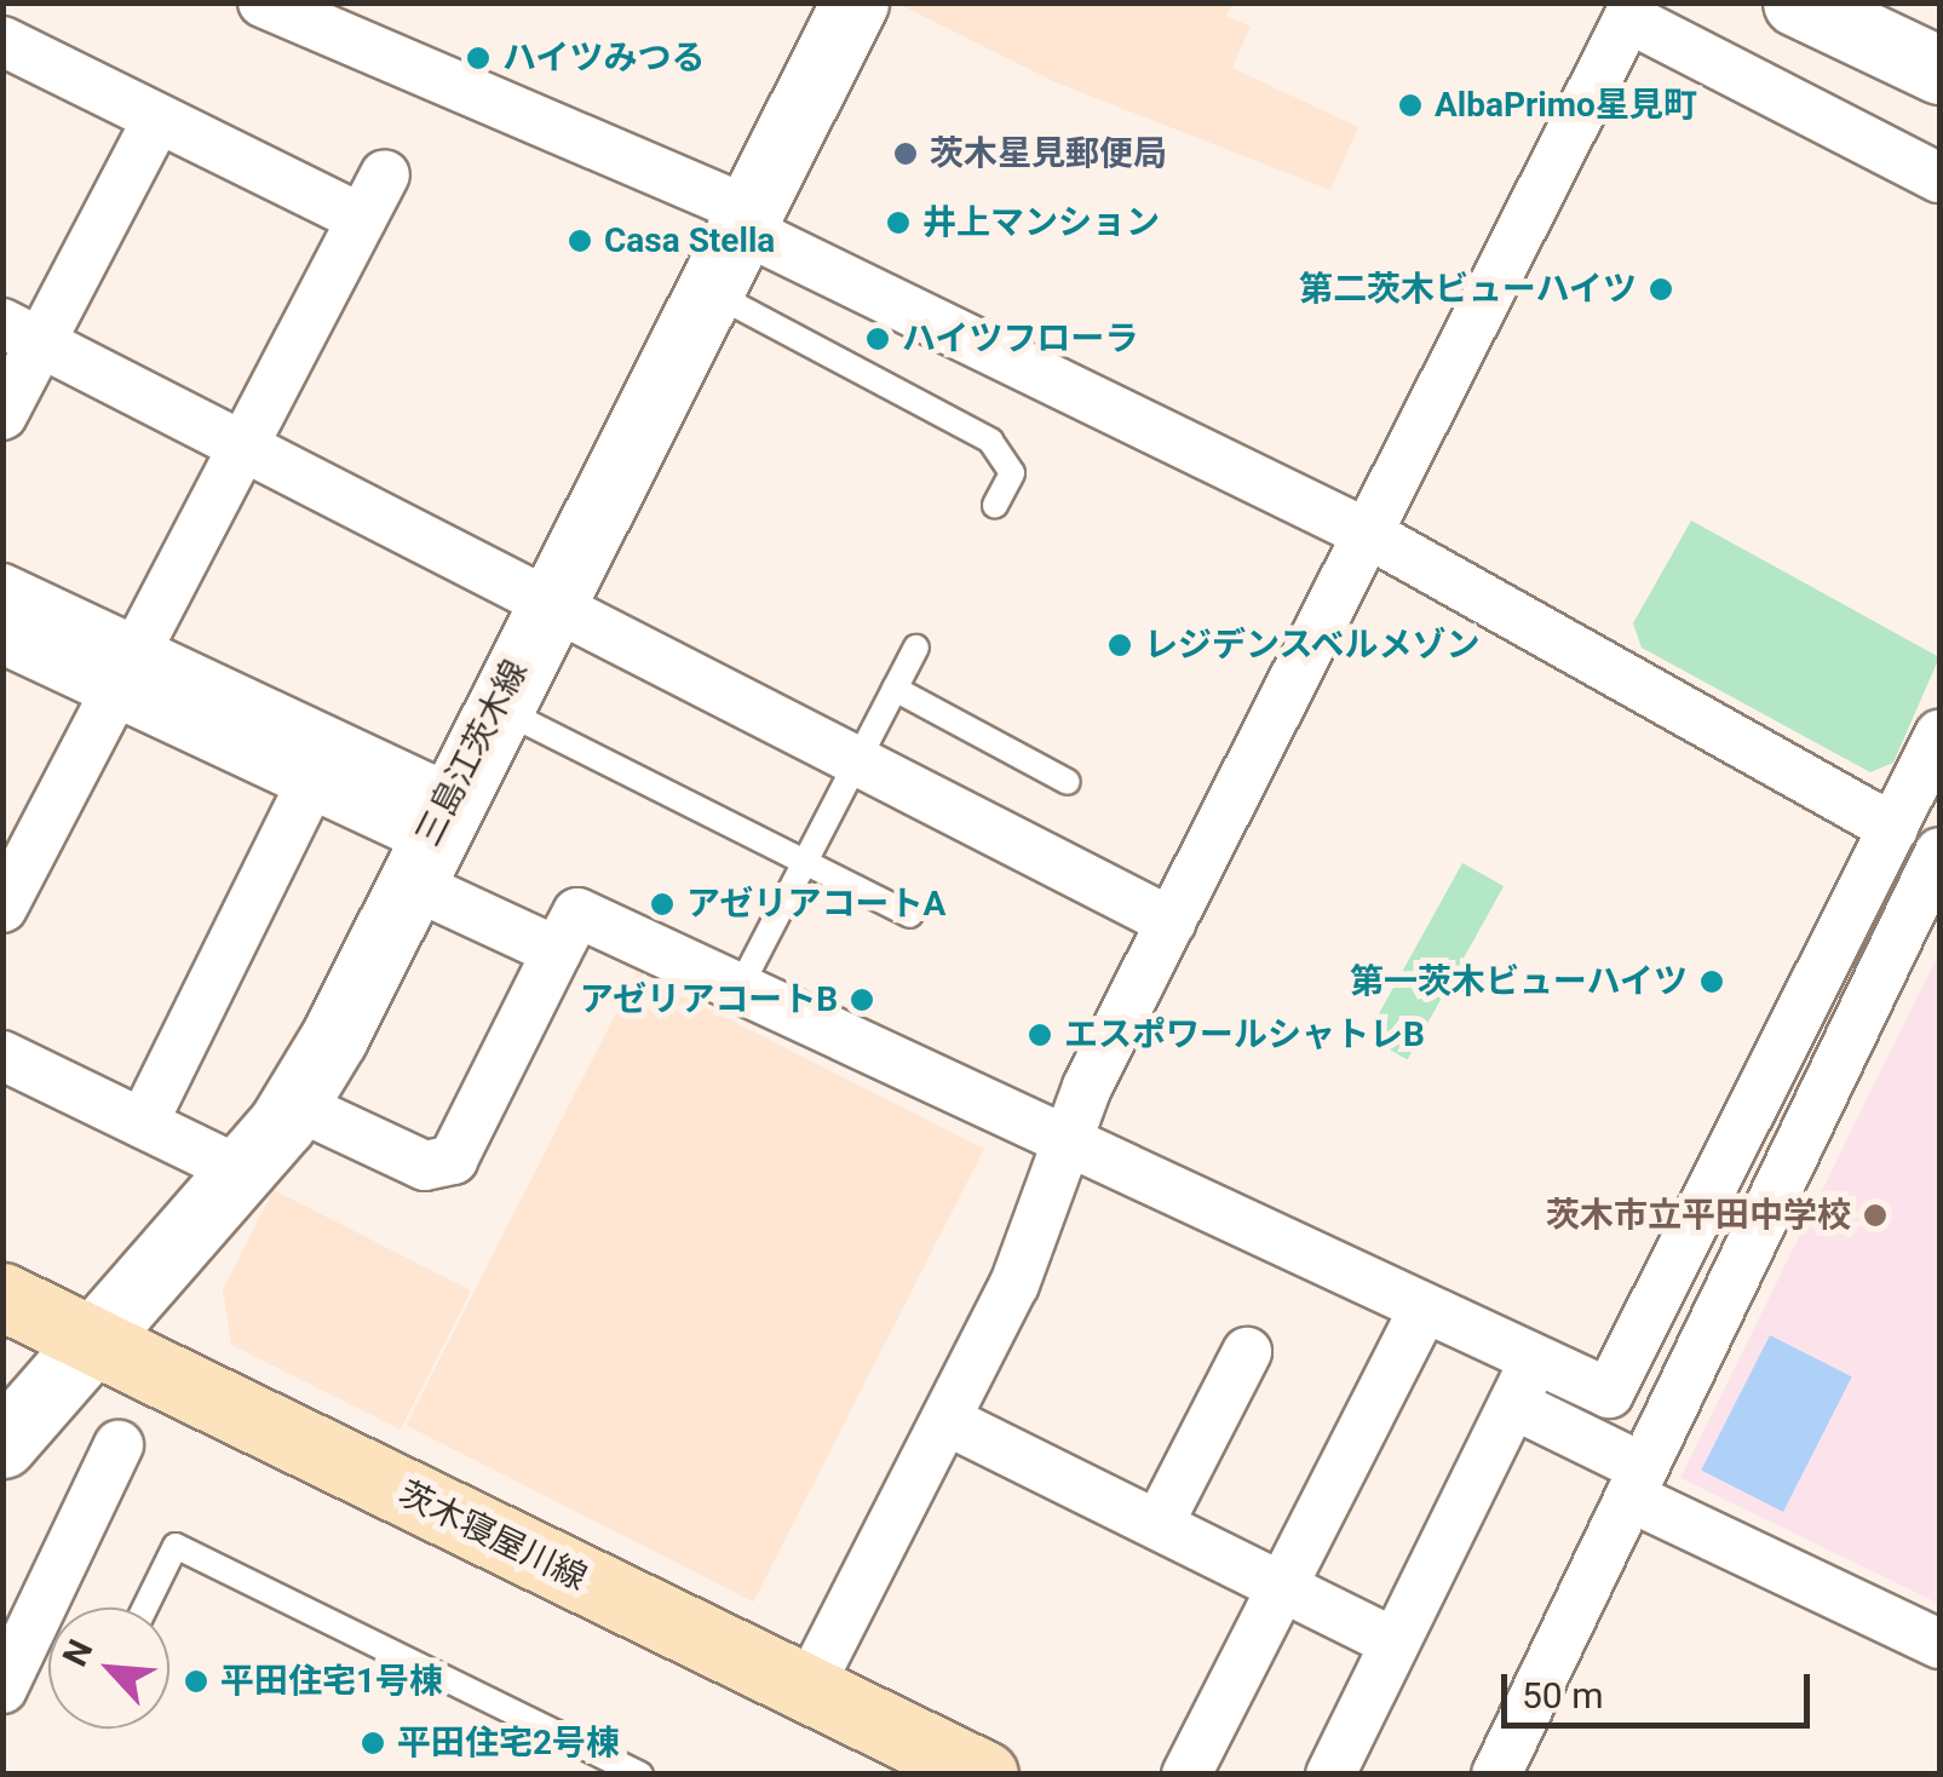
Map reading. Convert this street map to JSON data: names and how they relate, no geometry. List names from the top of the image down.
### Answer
{
  "streets": {
    "main road": ["三島江茨木線", "茨木寝屋川線"]
  },
  "crossings": [
    ["三島江茨木線", "茨木寝屋川線"]
  ],
  "places": [
    "ハイツみつる",
    "AlbaPrimo星見町",
    "茨木星見郵便局",
    "井上マンション",
    "Casa Stella",
    "第二茨木ビューハイツ",
    "ハイツフローラ",
    "レジデンスベルメゾン",
    "アゼリアコートA",
    "第一茨木ビューハイツ",
    "アゼリアコートB",
    "エスポワールシャトレB",
    "茨木市立平田中学校",
    "平田住宅1号棟",
    "平田住宅2号棟"
  ],
  "scale_bar": "50 m",
  "north": "top left"
}
